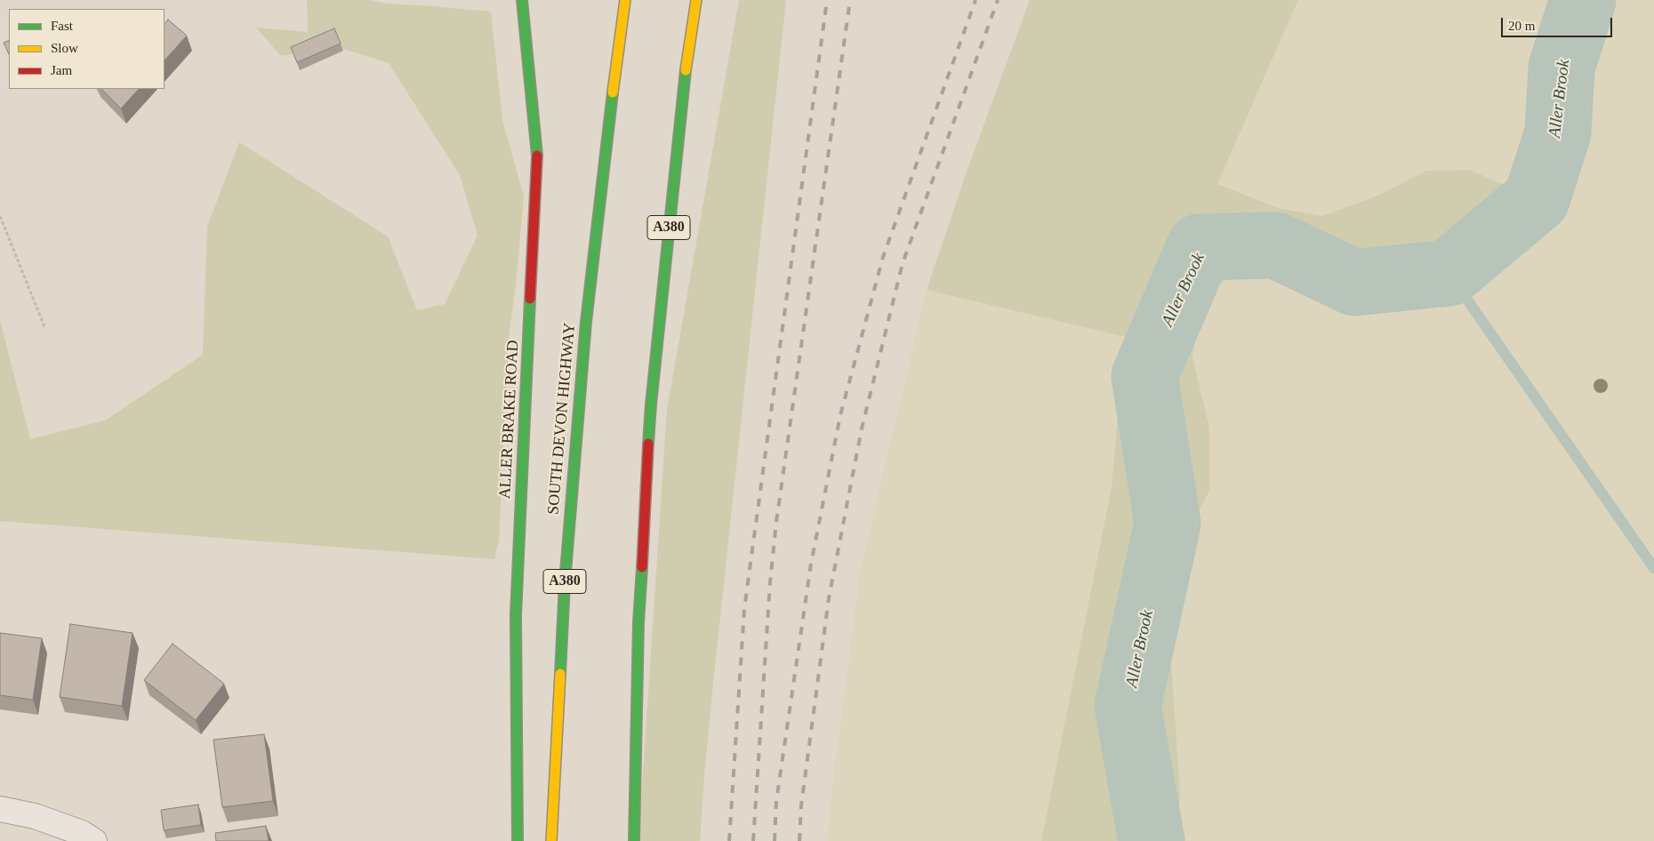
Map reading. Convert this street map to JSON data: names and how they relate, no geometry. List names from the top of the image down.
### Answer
{
  "streets": {
    "main road": ["A380", "SOUTH DEVON HIGHWAY", "ALLER BRAKE ROAD"]
  },
  "water": ["Aller Brook"],
  "legend": ["Fast", "Slow", "Jam"],
  "scale_bar": "20 m"
}
